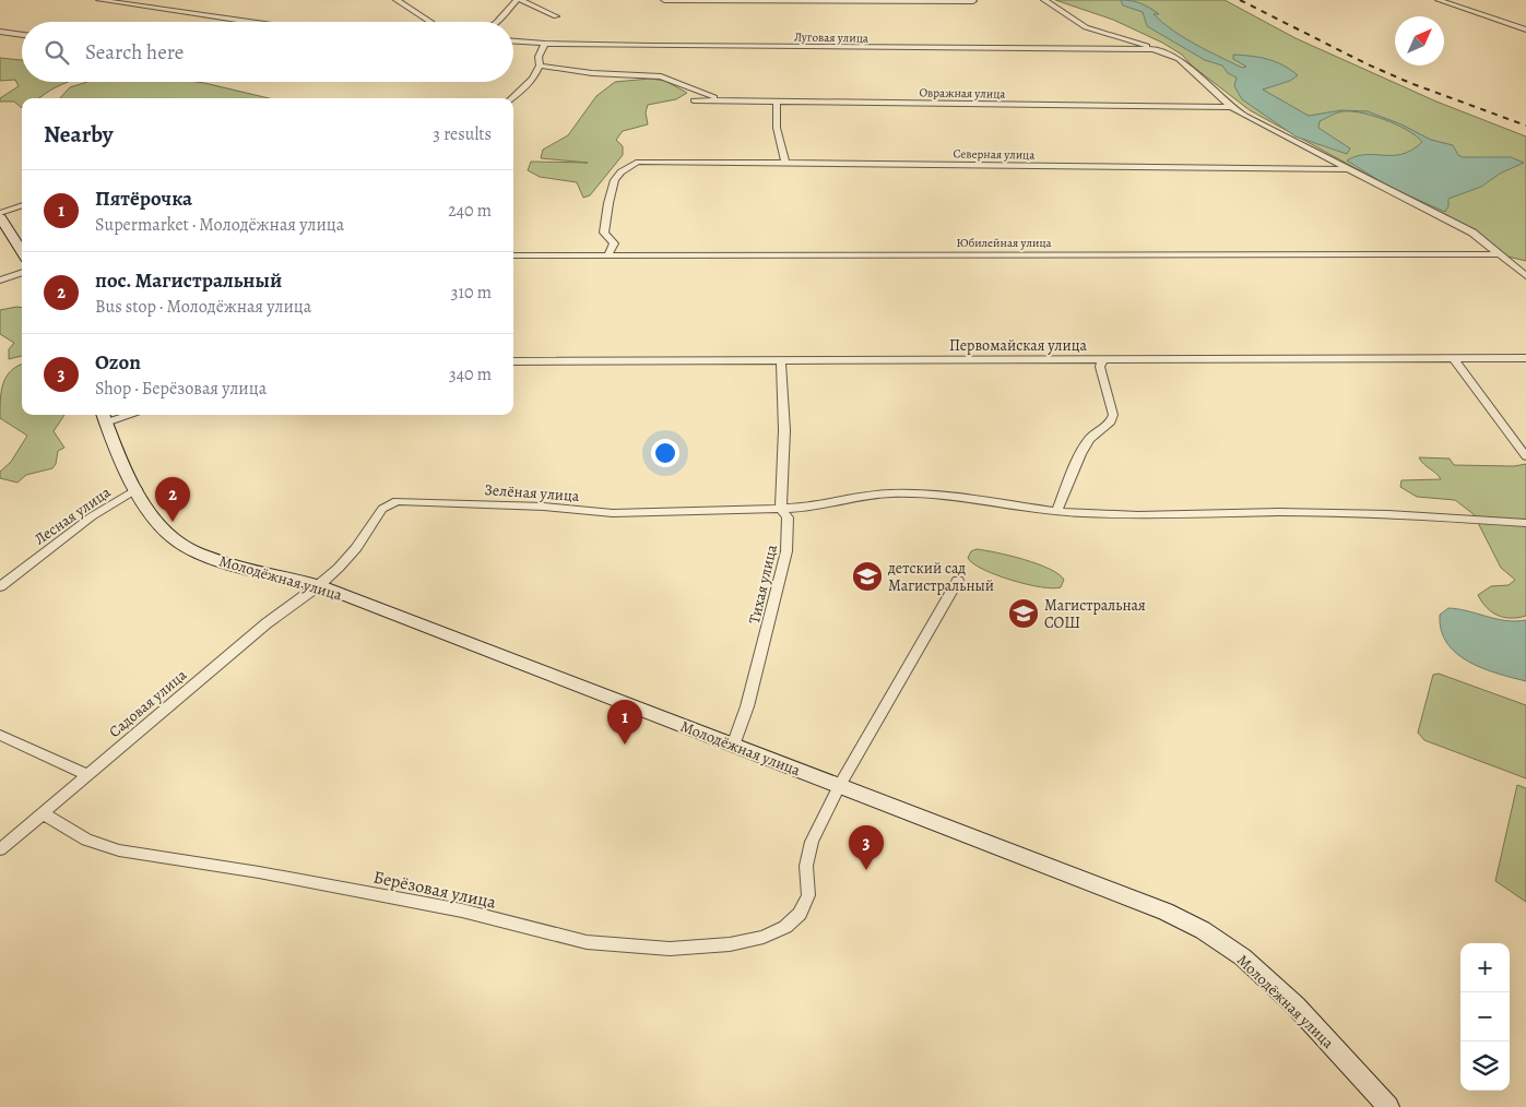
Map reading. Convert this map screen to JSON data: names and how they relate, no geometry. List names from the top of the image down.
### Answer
{
  "streets": {
    "street": [
      "Луговая улица",
      "Овражная улица",
      "Северная улица",
      "Юбилейная улица",
      "Первомайская улица",
      "Зелёная улица",
      "Лесная улица",
      "Молодёжная улица",
      "Тихая улица",
      "Садовая улица",
      "Берёзовая улица"
    ]
  },
  "crossings": [
    ["Северная улица", "Юбилейная улица"],
    ["Первомайская улица", "Тихая улица"],
    ["Зелёная улица", "Молодёжная улица"],
    ["Зелёная улица", "Тихая улица"],
    ["Зелёная улица", "Садовая улица"],
    ["Лесная улица", "Молодёжная улица"],
    ["Молодёжная улица", "Тихая улица"],
    ["Молодёжная улица", "Садовая улица"],
    ["Молодёжная улица", "Берёзовая улица"],
    ["Садовая улица", "Берёзовая улица"]
  ],
  "places": {
    "school or university": ["детский сад Магистральный", "Магистральная СОШ"]
  },
  "north": "top right",
  "page": {
    "search": "Search here",
    "heading": ["Nearby", "3 results"],
    "list": [
      {
        "mark": "1",
        "name": "Пятёрочка",
        "note": "Supermarket · Молодёжная улица",
        "value": "240 m"
      },
      {
        "mark": "2",
        "name": "пос. Магистральный",
        "note": "Bus stop · Молодёжная улица",
        "value": "310 m"
      },
      {
        "mark": "3",
        "name": "Ozon",
        "note": "Shop · Берёзовая улица",
        "value": "340 m"
      }
    ],
    "pins": ["2", "1", "3"],
    "map_buttons": ["+", "−"]
  }
}
